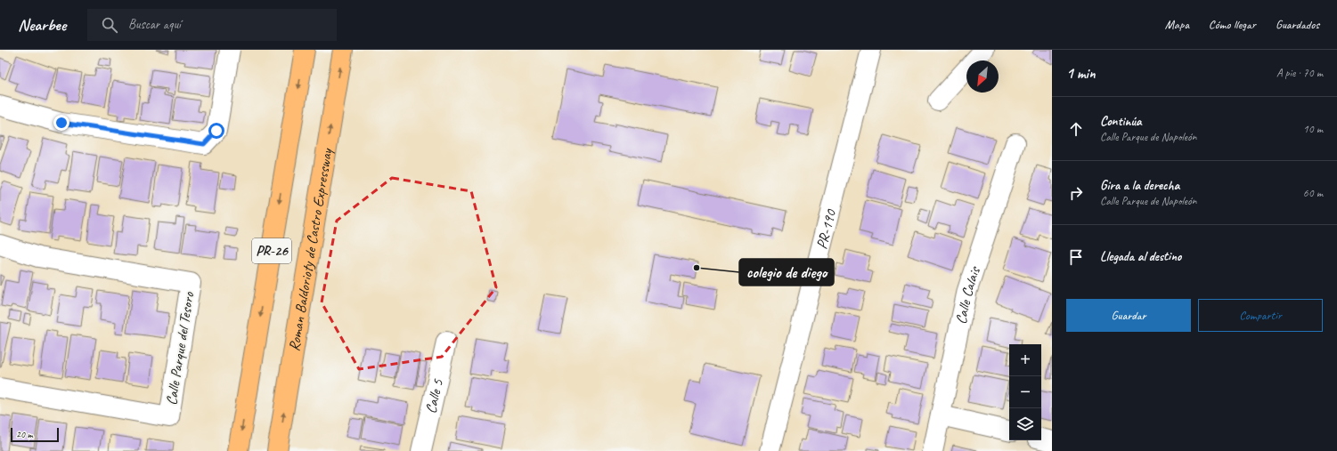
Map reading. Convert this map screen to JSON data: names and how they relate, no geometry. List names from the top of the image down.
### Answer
{
  "streets": {
    "highway": ["Roman Baldorioty de Castro Expressway", "PR-26"],
    "street": [
      "PR-190",
      "Calle Calais",
      "Calle Parque del Tesoro",
      "Calle 5"
    ]
  },
  "places": ["colegio de diego"],
  "scale_bar": "20 m",
  "north": "bottom left",
  "page": {
    "header": "Nearbee",
    "search": "Buscar aquí",
    "nav": ["Mapa", "Cómo llegar", "Guardados"],
    "heading": ["1 min", "A pie · 70 m"],
    "list": [
      ["Continúa", "Calle Parque de Napoleón", "10 m"],
      ["Gira a la derecha", "Calle Parque de Napoleón", "60 m"],
      "Llegada al destino"
    ],
    "buttons": ["Guardar", "Compartir"],
    "map_buttons": ["+", "−"],
    "scale": "20 m"
  }
}
